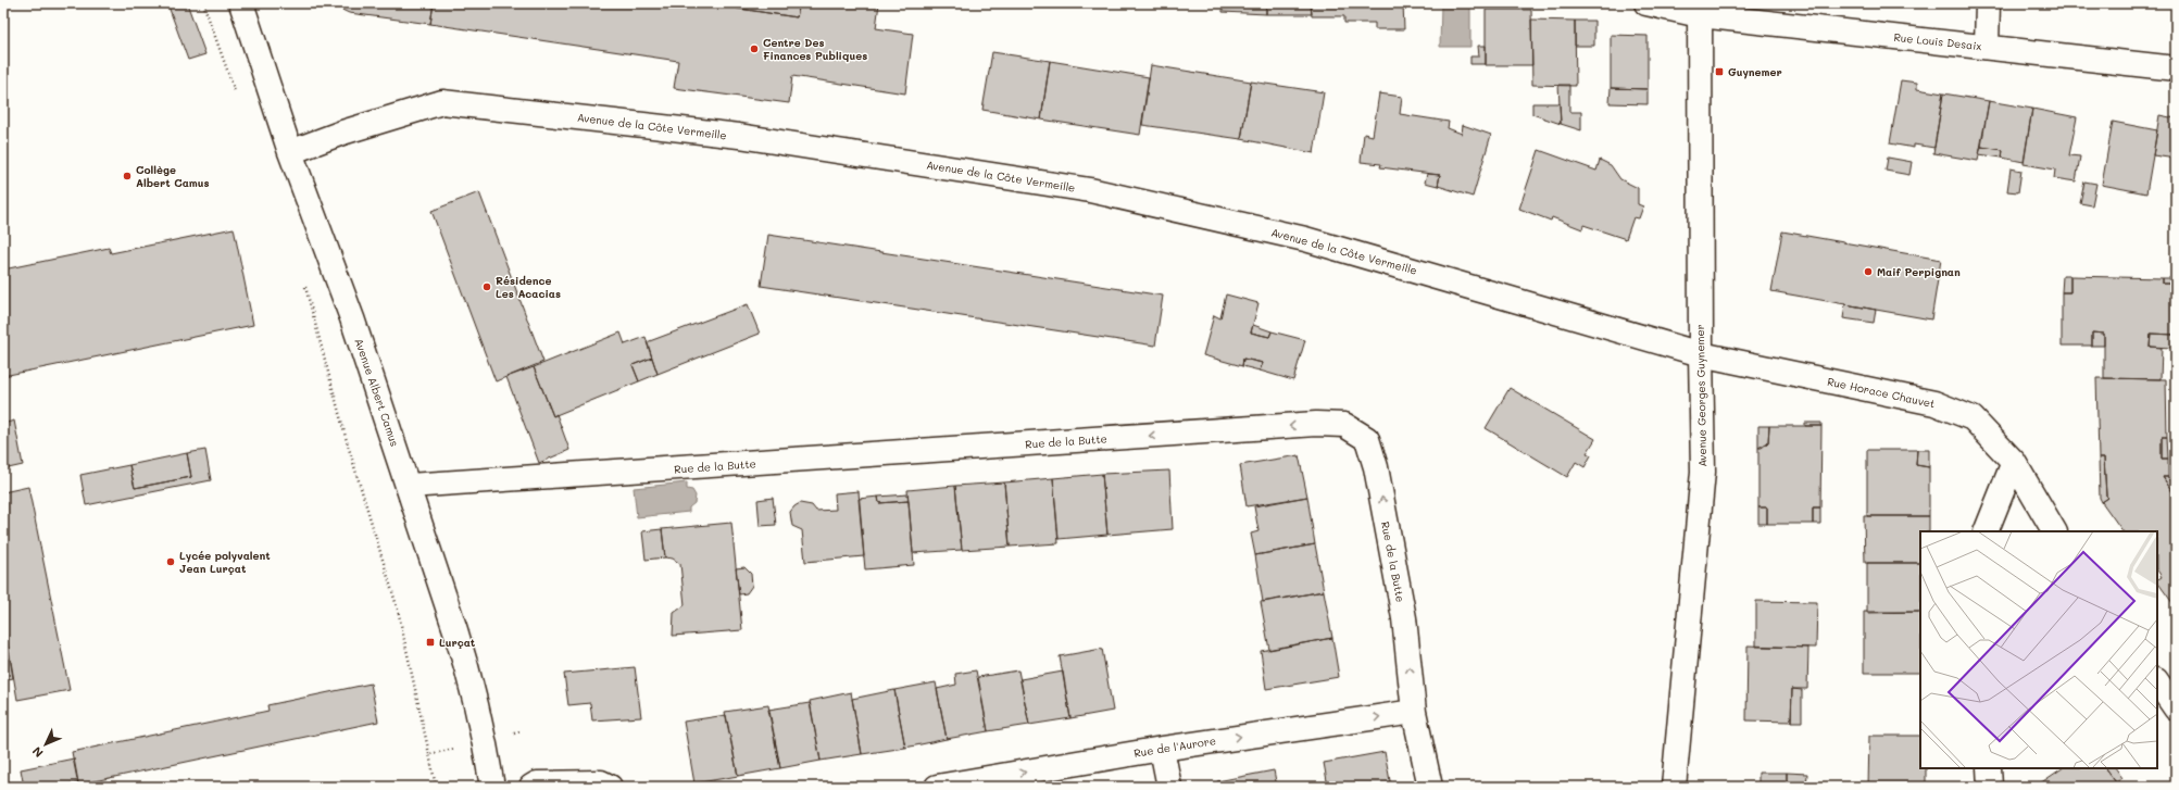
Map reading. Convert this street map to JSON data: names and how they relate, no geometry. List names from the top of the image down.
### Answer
{
  "streets": {
    "street": [
      "Rue Louis Desaix",
      "Avenue de la Côte Vermeille",
      "Avenue Albert Camus",
      "Rue Horace Chauvet",
      "Avenue Georges Guynemer",
      "Rue de la Butte",
      "Rue de l'Aurore"
    ]
  },
  "crossings": [
    ["Rue Louis Desaix", "Avenue Georges Guynemer"],
    ["Avenue de la Côte Vermeille", "Avenue Albert Camus"],
    ["Avenue de la Côte Vermeille", "Rue Horace Chauvet"],
    ["Avenue de la Côte Vermeille", "Avenue Georges Guynemer"],
    ["Avenue Albert Camus", "Rue de la Butte"],
    ["Rue Horace Chauvet", "Avenue Georges Guynemer"],
    ["Rue de la Butte", "Rue de l'Aurore"]
  ],
  "one_way": ["Rue de la Butte", "Rue de l'Aurore"],
  "places": {
    "other": [
      "Centre Des Finances Publiques",
      "Collège Albert Camus",
      "Maif Perpignan",
      "Résidence Les Acacias",
      "Lycée polyvalent Jean Lurçat"
    ],
    "transit": ["Guynemer", "Lurçat"]
  },
  "north": "bottom left"
}
